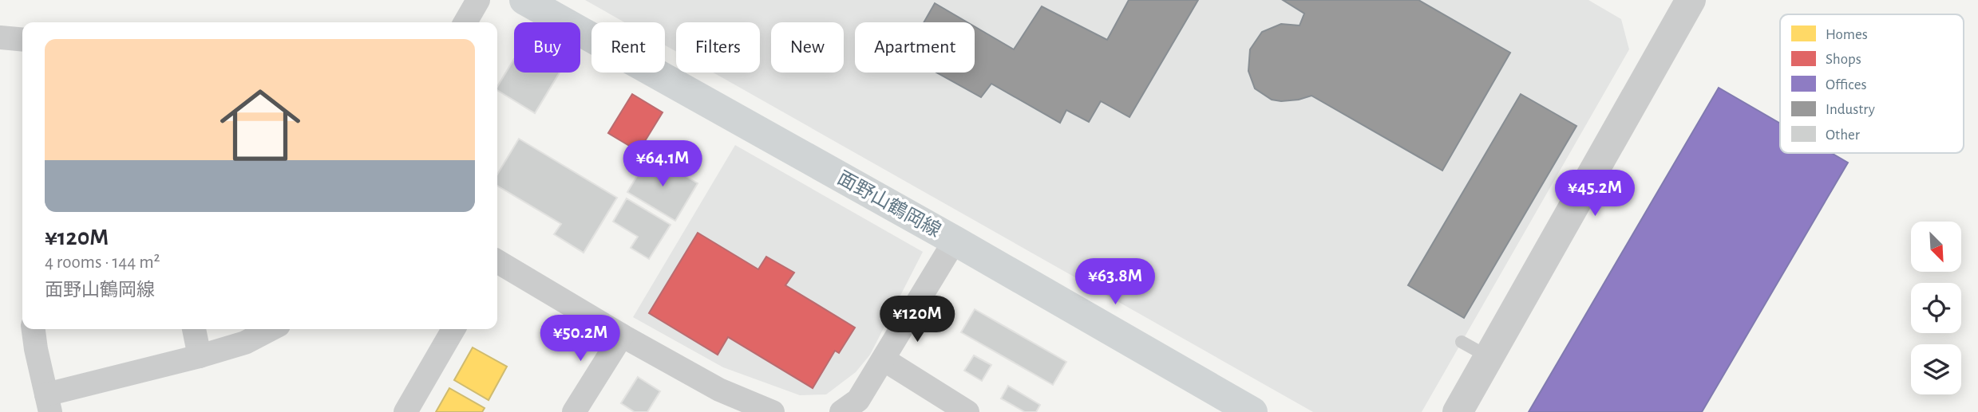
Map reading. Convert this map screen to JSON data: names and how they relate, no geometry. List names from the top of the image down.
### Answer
{
  "streets": {
    "main road": ["面野山鶴岡線"]
  },
  "legend": [
    "Homes",
    "Shops",
    "Offices",
    "Industry",
    "Other"
  ],
  "north": "bottom right",
  "page": {
    "chip": [
      "Buy",
      "Rent",
      "Filters",
      "New",
      "Apartment"
    ],
    "list": [
      {
        "name": "¥120M",
        "note": "4 rooms · 144 m² · 面野山鶴岡線"
      }
    ],
    "price": [
      "¥64.1M",
      "¥45.2M",
      "¥63.8M",
      "¥120M",
      "¥50.2M"
    ]
  }
}
